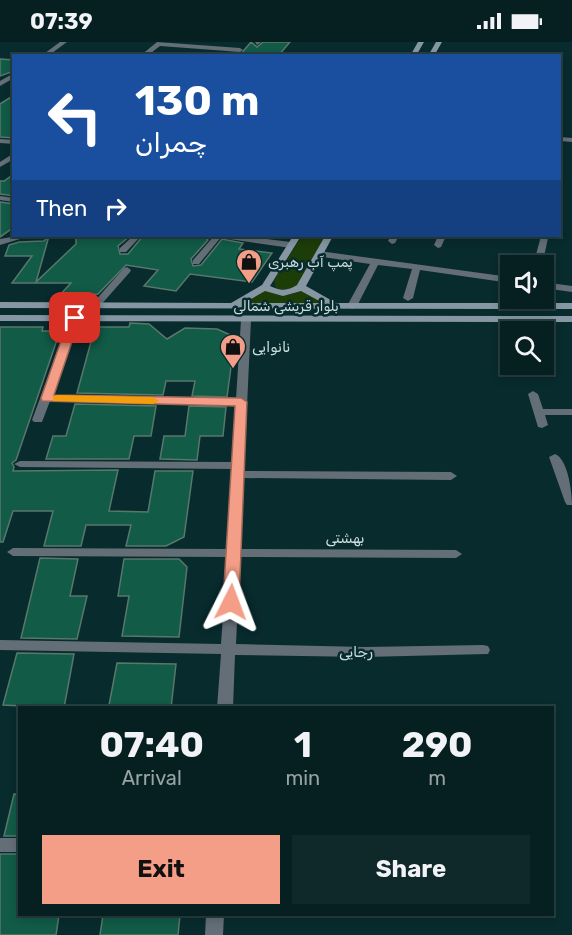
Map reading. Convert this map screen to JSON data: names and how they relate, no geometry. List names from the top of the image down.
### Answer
{
  "streets": {
    "main road": ["بلوار قریشی شمالی"],
    "street": ["بهشتی", "رجایی"]
  },
  "places": {
    "shop": ["پمپ آب رهبری", "نانوایی"]
  },
  "page": {
    "status": "07:39",
    "turn": ["130 m", "چمران"],
    "then": "Then",
    "eta": [
      "07:40",
      "Arrival",
      "1",
      "min",
      "290",
      "m"
    ],
    "buttons": ["Exit", "Share"]
  }
}
